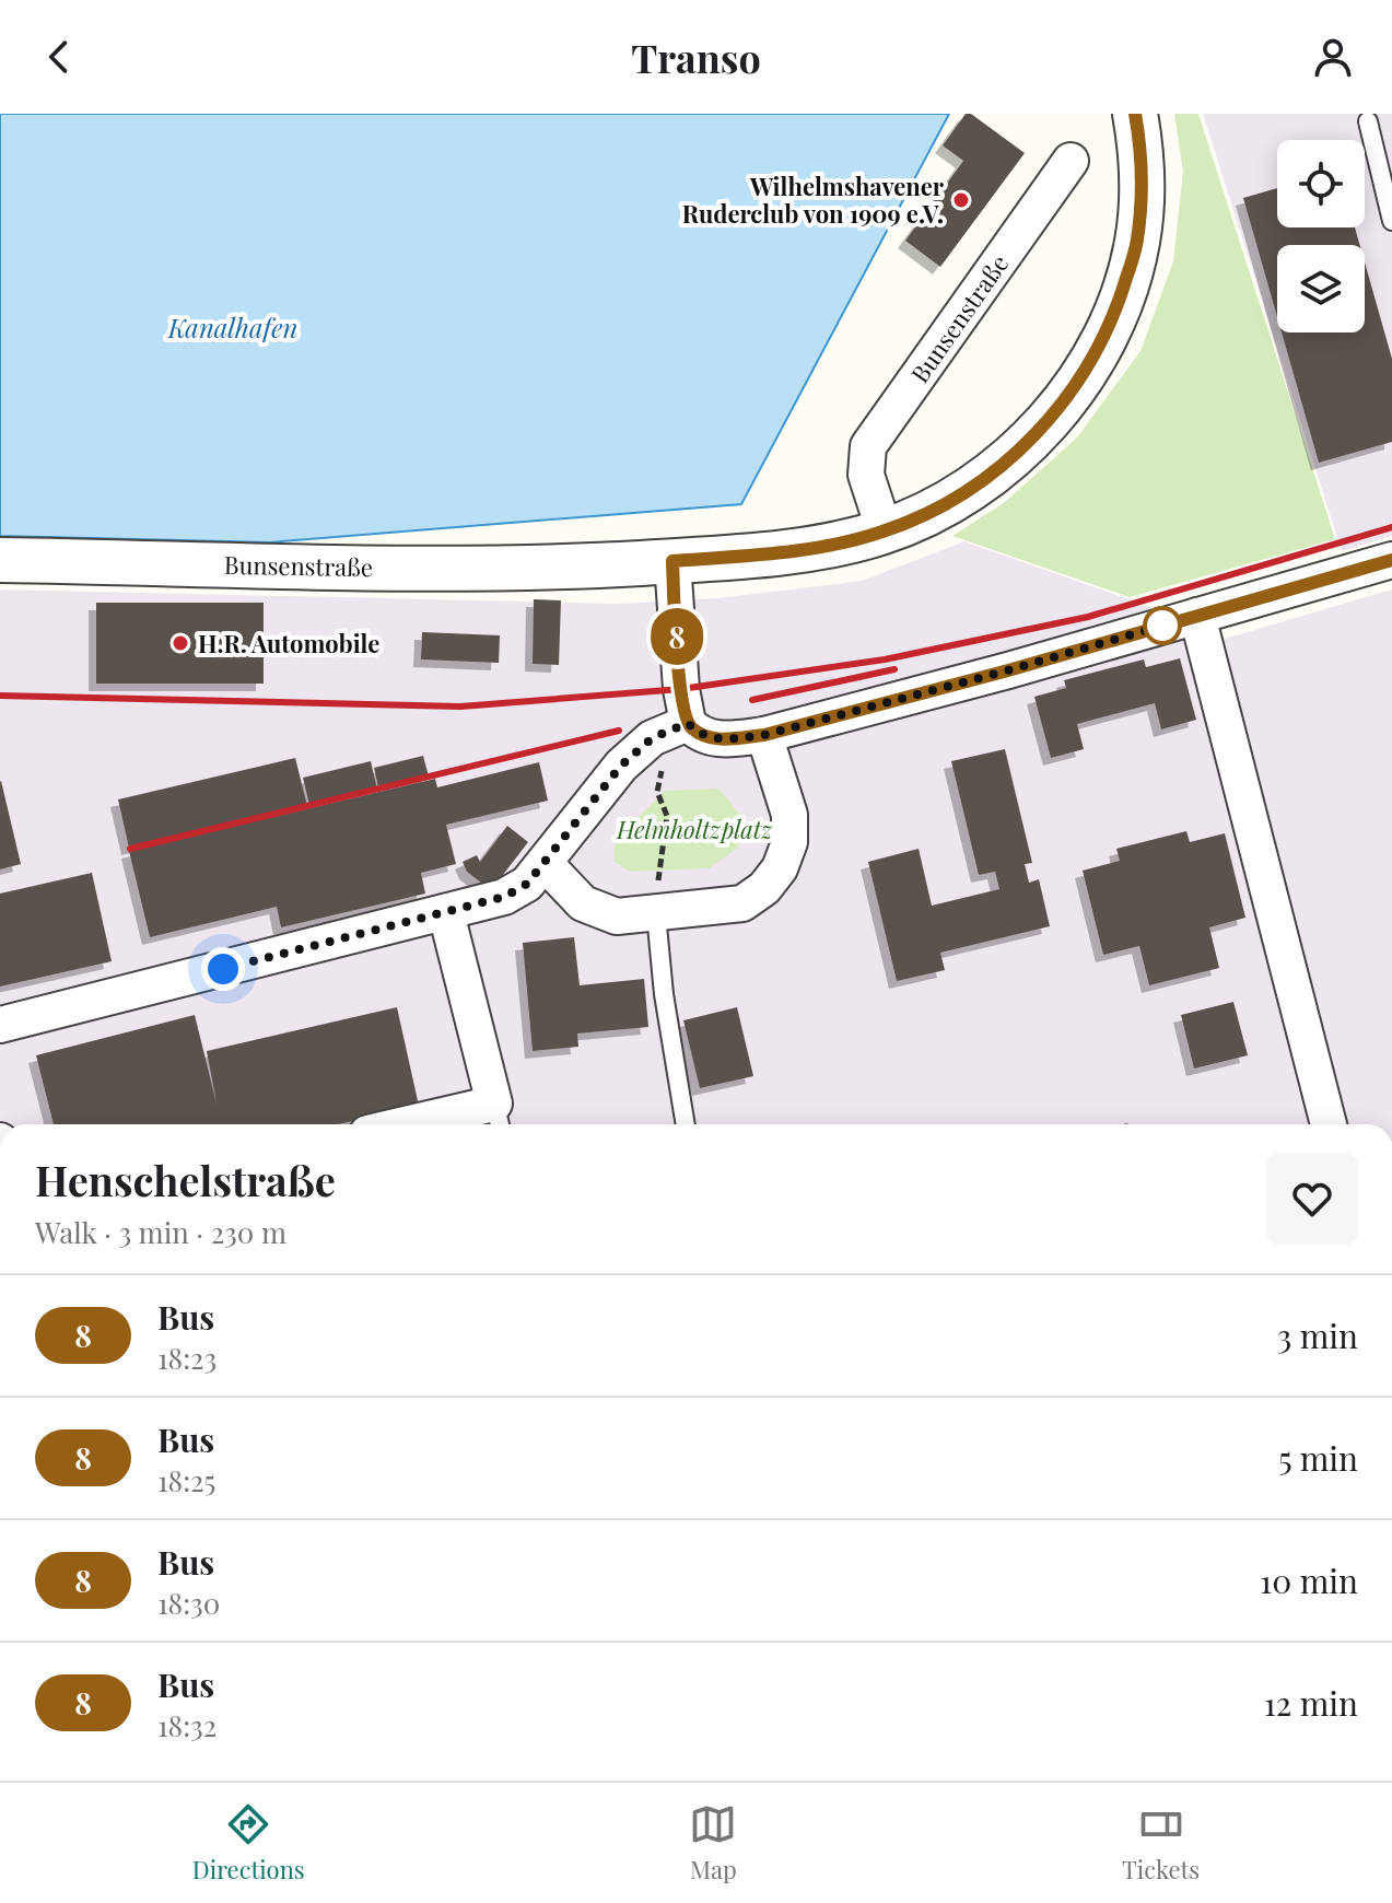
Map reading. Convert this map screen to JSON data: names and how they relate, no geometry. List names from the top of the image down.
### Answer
{
  "streets": {
    "street": ["Bunsenstraße"]
  },
  "water": ["Kanalhafen"],
  "parks": ["Helmholtzplatz"],
  "places": ["Wilhelmshavener Ruderclub von 1909 e.V.", "H.R. Automobile"],
  "lines": ["bus line 8"],
  "page": {
    "header": "Transo",
    "on_map": "8",
    "heading": ["Henschelstraße", "Walk · 3 min · 230 m"],
    "list": [
      {
        "mark": "8",
        "name": "Bus",
        "note": "18:23",
        "value": "3 min"
      },
      {
        "mark": "8",
        "name": "Bus",
        "note": "18:25",
        "value": "5 min"
      },
      {
        "mark": "8",
        "name": "Bus",
        "note": "18:30",
        "value": "10 min"
      },
      {
        "mark": "8",
        "name": "Bus",
        "note": "18:32",
        "value": "12 min"
      }
    ],
    "tabs": ["Directions", "Map", "Tickets"]
  }
}
